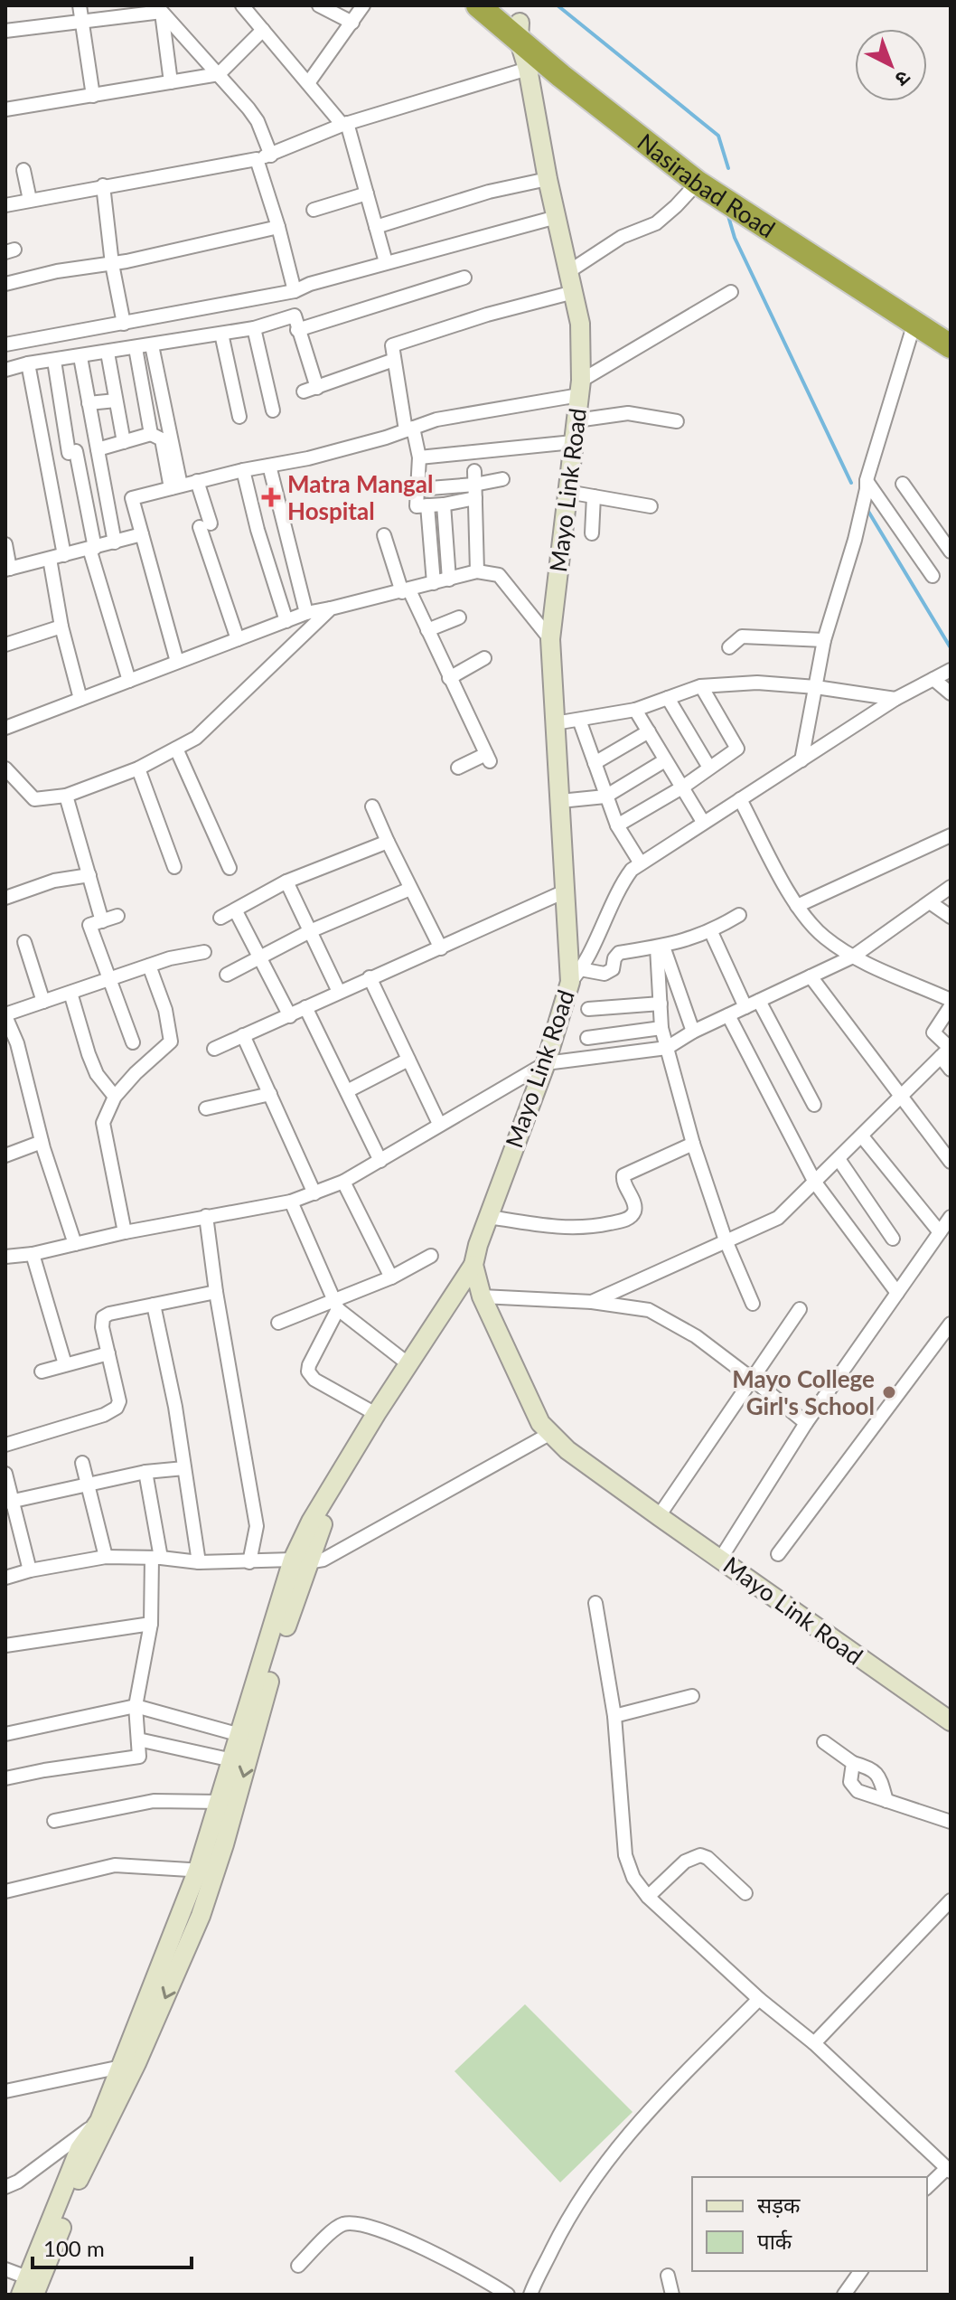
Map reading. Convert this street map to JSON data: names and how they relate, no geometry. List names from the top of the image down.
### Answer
{
  "streets": {
    "highway": ["Nasirabad Road"],
    "street": ["Mayo Link Road"]
  },
  "crossings": [
    ["Nasirabad Road", "Mayo Link Road"]
  ],
  "places": {
    "health": ["Matra Mangal Hospital"],
    "other": ["Mayo College Girl's School"]
  },
  "legend": ["सड़क", "पार्क"],
  "scale_bar": "100 m",
  "north": "bottom right"
}
